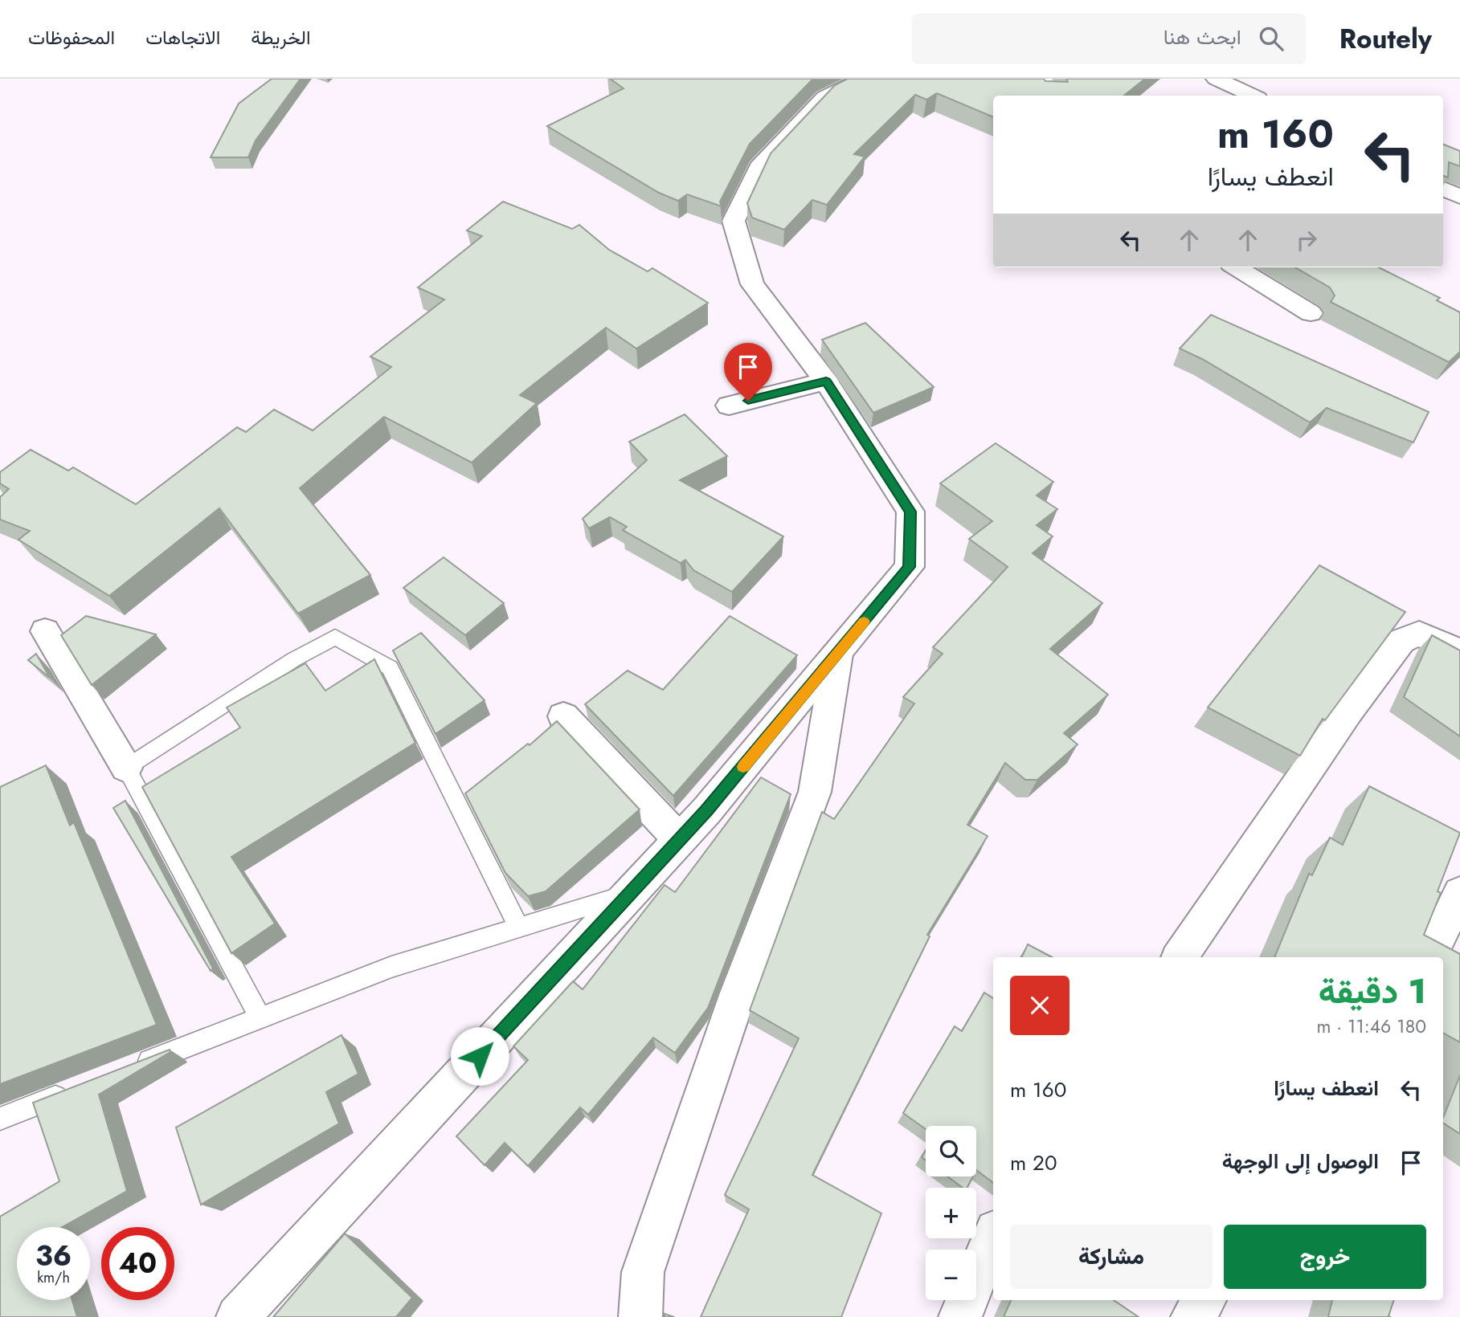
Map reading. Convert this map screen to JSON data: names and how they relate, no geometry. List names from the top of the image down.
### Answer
{
  "page": {
    "header": "Routely",
    "search": "ابحث هنا",
    "nav": ["الخريطة", "الاتجاهات", "المحفوظات"],
    "turn": ["160 m", "انعطف يسارًا"],
    "heading": ["1 دقيقة", "180 m · 11:46"],
    "list": [
      {
        "name": "انعطف يسارًا",
        "value": "160 m"
      },
      {
        "name": "الوصول إلى الوجهة",
        "value": "20 m"
      }
    ],
    "map_buttons": ["+", "−"],
    "buttons": ["خروج", "مشاركة"],
    "speed": "36 km/h",
    "limit": "40"
  }
}
